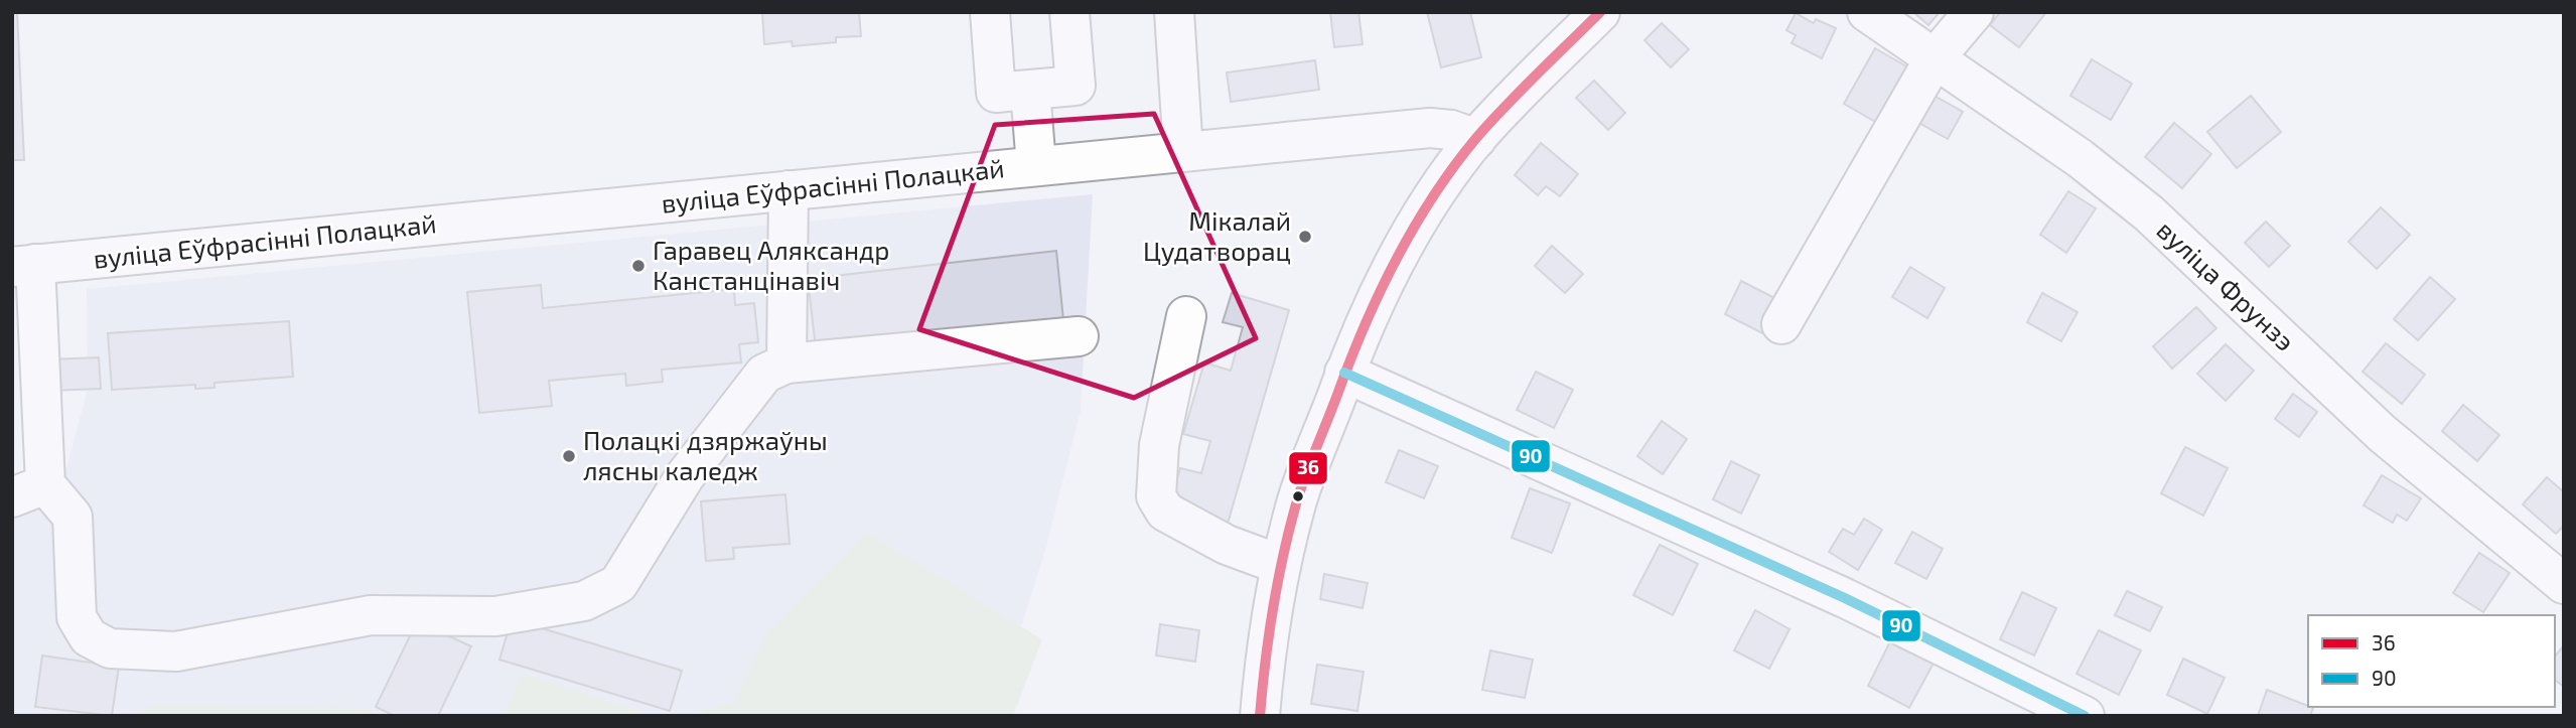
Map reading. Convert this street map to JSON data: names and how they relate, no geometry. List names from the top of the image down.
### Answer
{
  "streets": {
    "street": ["вуліца Еўфрасінні Полацкай", "вуліца Фрунзэ"]
  },
  "places": ["Мікалай Цудатворац", "Гаравец Аляксандр Канстанцінавіч", "Полацкі дзяржаўны лясны каледж"],
  "lines": ["transit line 36", "transit line 90"],
  "legend": ["36", "90"]
}
